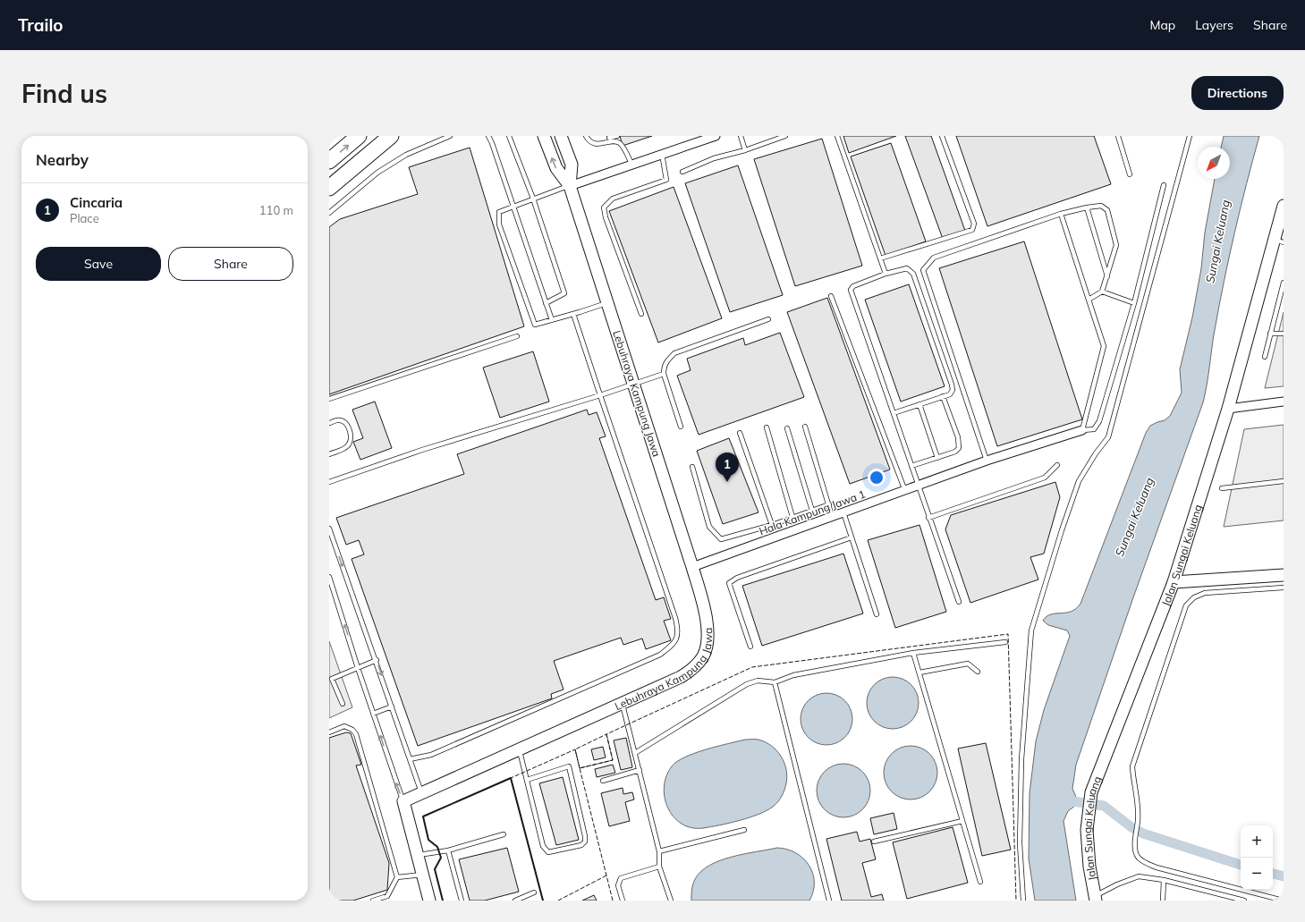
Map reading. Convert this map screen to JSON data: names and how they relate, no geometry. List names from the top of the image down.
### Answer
{
  "streets": {
    "street": ["Lebuhraya Kampung Jawa", "Hala Kampung Jawa 1", "Jalan Sungai Keluang"]
  },
  "crossings": [
    ["Lebuhraya Kampung Jawa", "Hala Kampung Jawa 1"]
  ],
  "water": ["Sungai Keluang"],
  "north": "bottom left",
  "page": {
    "header": "Trailo",
    "nav": ["Map", "Layers", "Share"],
    "buttons": [
      "Directions",
      ["Save", "Share"]
    ],
    "title": "Find us",
    "heading": "Nearby",
    "list": [
      {
        "mark": "1",
        "name": "Cincaria",
        "note": "Place",
        "value": "110 m"
      }
    ],
    "pins": "1",
    "map_buttons": ["+", "−"]
  }
}
